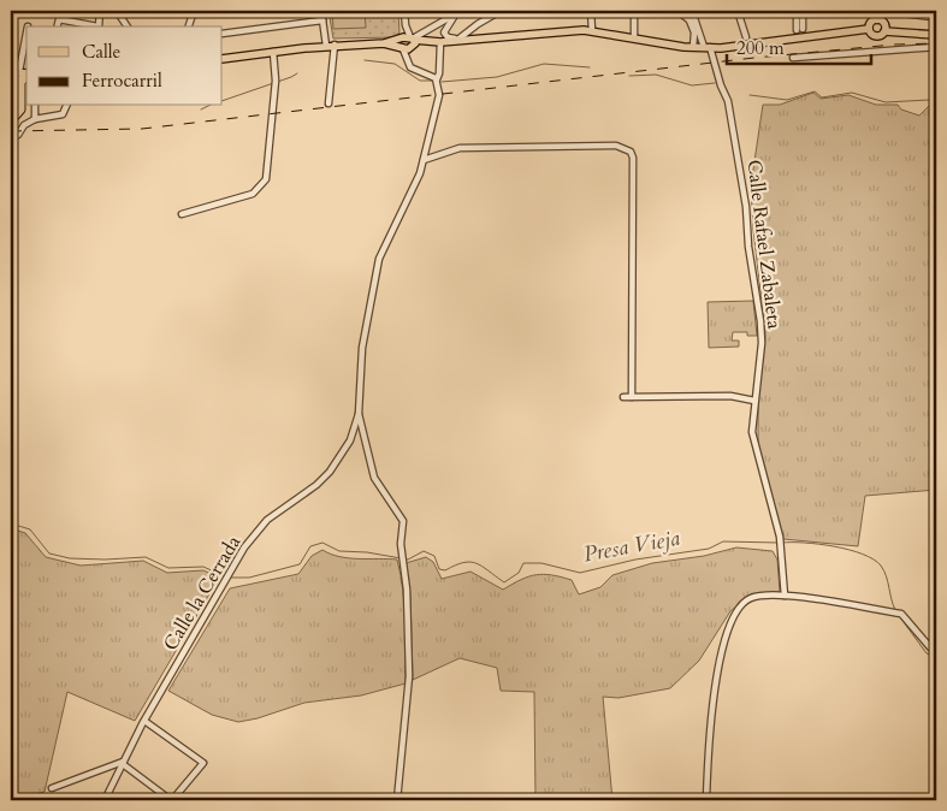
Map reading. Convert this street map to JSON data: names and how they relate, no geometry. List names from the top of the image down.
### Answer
{
  "streets": {
    "street": ["Calle Rafael Zabaleta", "Calle la Cerrada"]
  },
  "water": ["Presa Vieja"],
  "legend": ["Calle", "Ferrocarril"],
  "scale_bar": "200 m"
}
